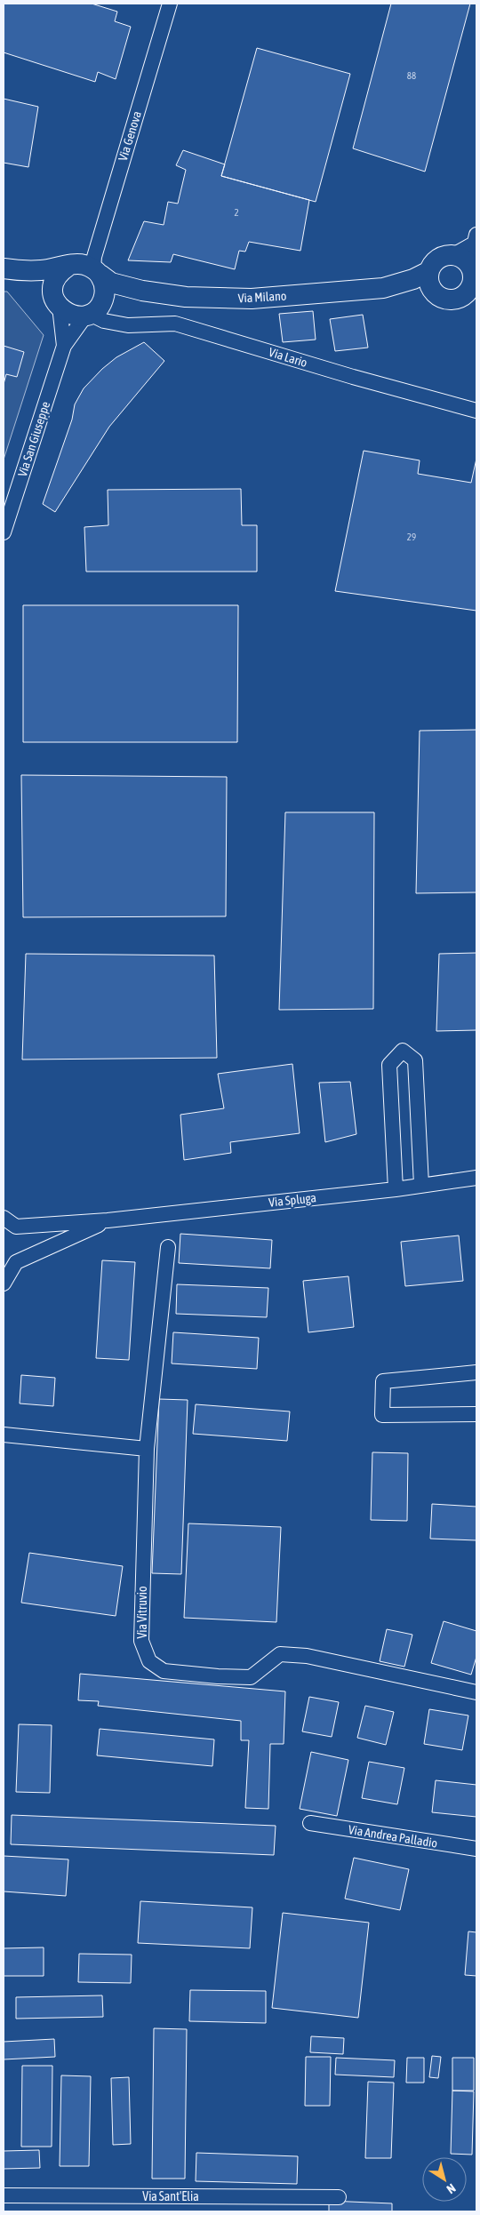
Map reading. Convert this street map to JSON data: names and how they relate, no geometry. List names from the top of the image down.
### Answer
{
  "streets": {
    "main road": ["Via Milano"],
    "street": [
      "Via Genova",
      "Via Lario",
      "Via San Giuseppe",
      "Via Spluga",
      "Via Vitruvio",
      "Via Andrea Palladio",
      "Via Sant'Elia"
    ]
  },
  "crossings": [
    ["Via Genova", "Via Milano"],
    ["Via Genova", "Via Lario"],
    ["Via Genova", "Via San Giuseppe"],
    ["Via Milano", "Via Lario"],
    ["Via Milano", "Via San Giuseppe"],
    ["Via Lario", "Via San Giuseppe"]
  ],
  "house_numbers": ["88", "2", "29"],
  "north": "bottom right"
}
